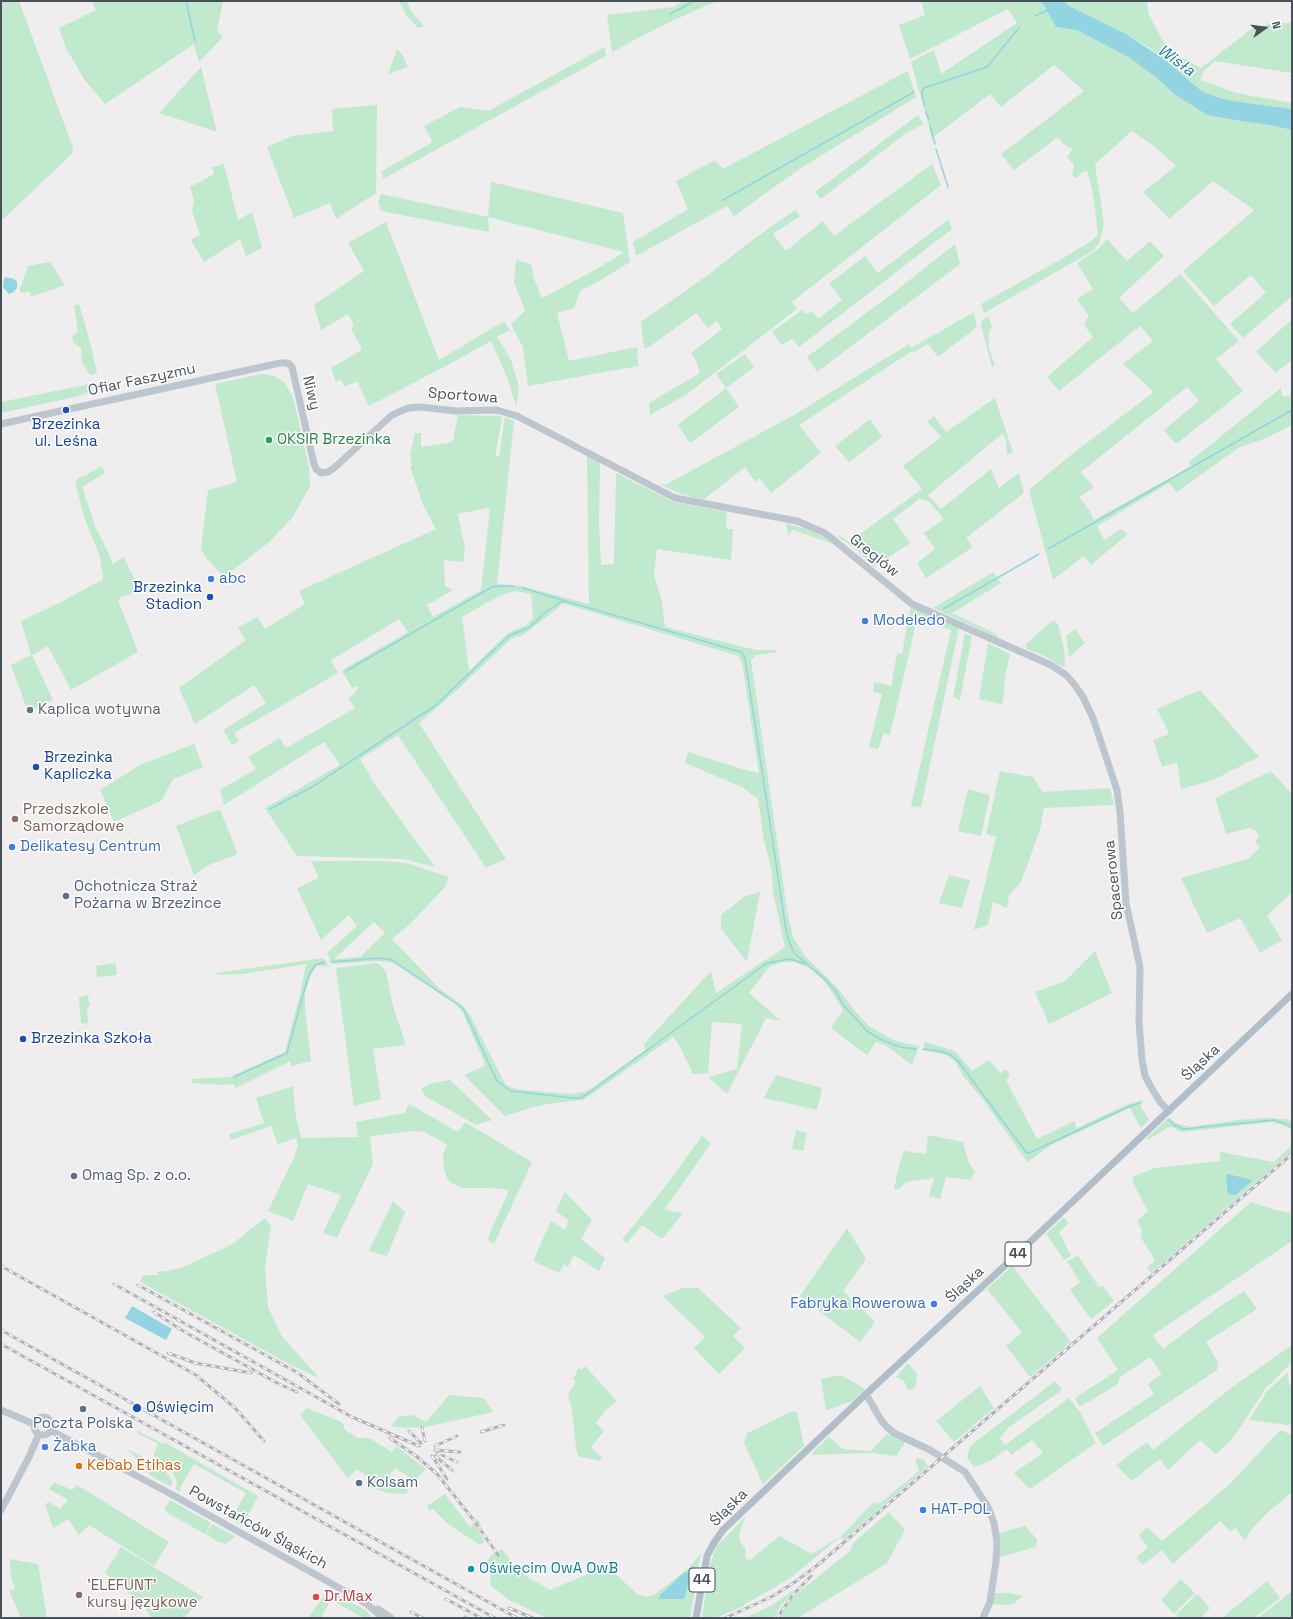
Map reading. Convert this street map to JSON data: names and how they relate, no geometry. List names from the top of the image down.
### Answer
{
  "streets": {
    "main road": ["Śląska", "44"],
    "street": [
      "Ofiar Faszyzmu",
      "Niwy",
      "Sportowa",
      "Greglów",
      "Spacerowa",
      "Powstańców Śląskich"
    ]
  },
  "crossings": [
    ["Ofiar Faszyzmu", "Niwy"],
    ["Niwy", "Sportowa"],
    ["Sportowa", "Greglów"],
    ["Greglów", "Spacerowa"],
    ["Spacerowa", "Śląska"]
  ],
  "water": ["Wisła"],
  "places": [
    "Brzezinka ul. Leśna",
    "OKSIR Brzezinka",
    "abc",
    "Brzezinka Stadion",
    "Modeledo",
    "Kaplica wotywna",
    "Brzezinka Kapliczka",
    "Przedszkole Samorządowe",
    "Delikatesy Centrum",
    "Ochotnicza Straż Pożarna w Brzezince",
    "Brzezinka Szkoła",
    "Omag Sp. z o.o.",
    "Fabryka Rowerowa",
    "Oświęcim",
    "Poczta Polska",
    "Żabka",
    "Kebab Etihas",
    "Kolsam",
    "HAT-POL",
    "Oświęcim OwA OwB",
    "'ELEFUNT' kursy językowe",
    "Dr.Max"
  ],
  "north": "right"
}
